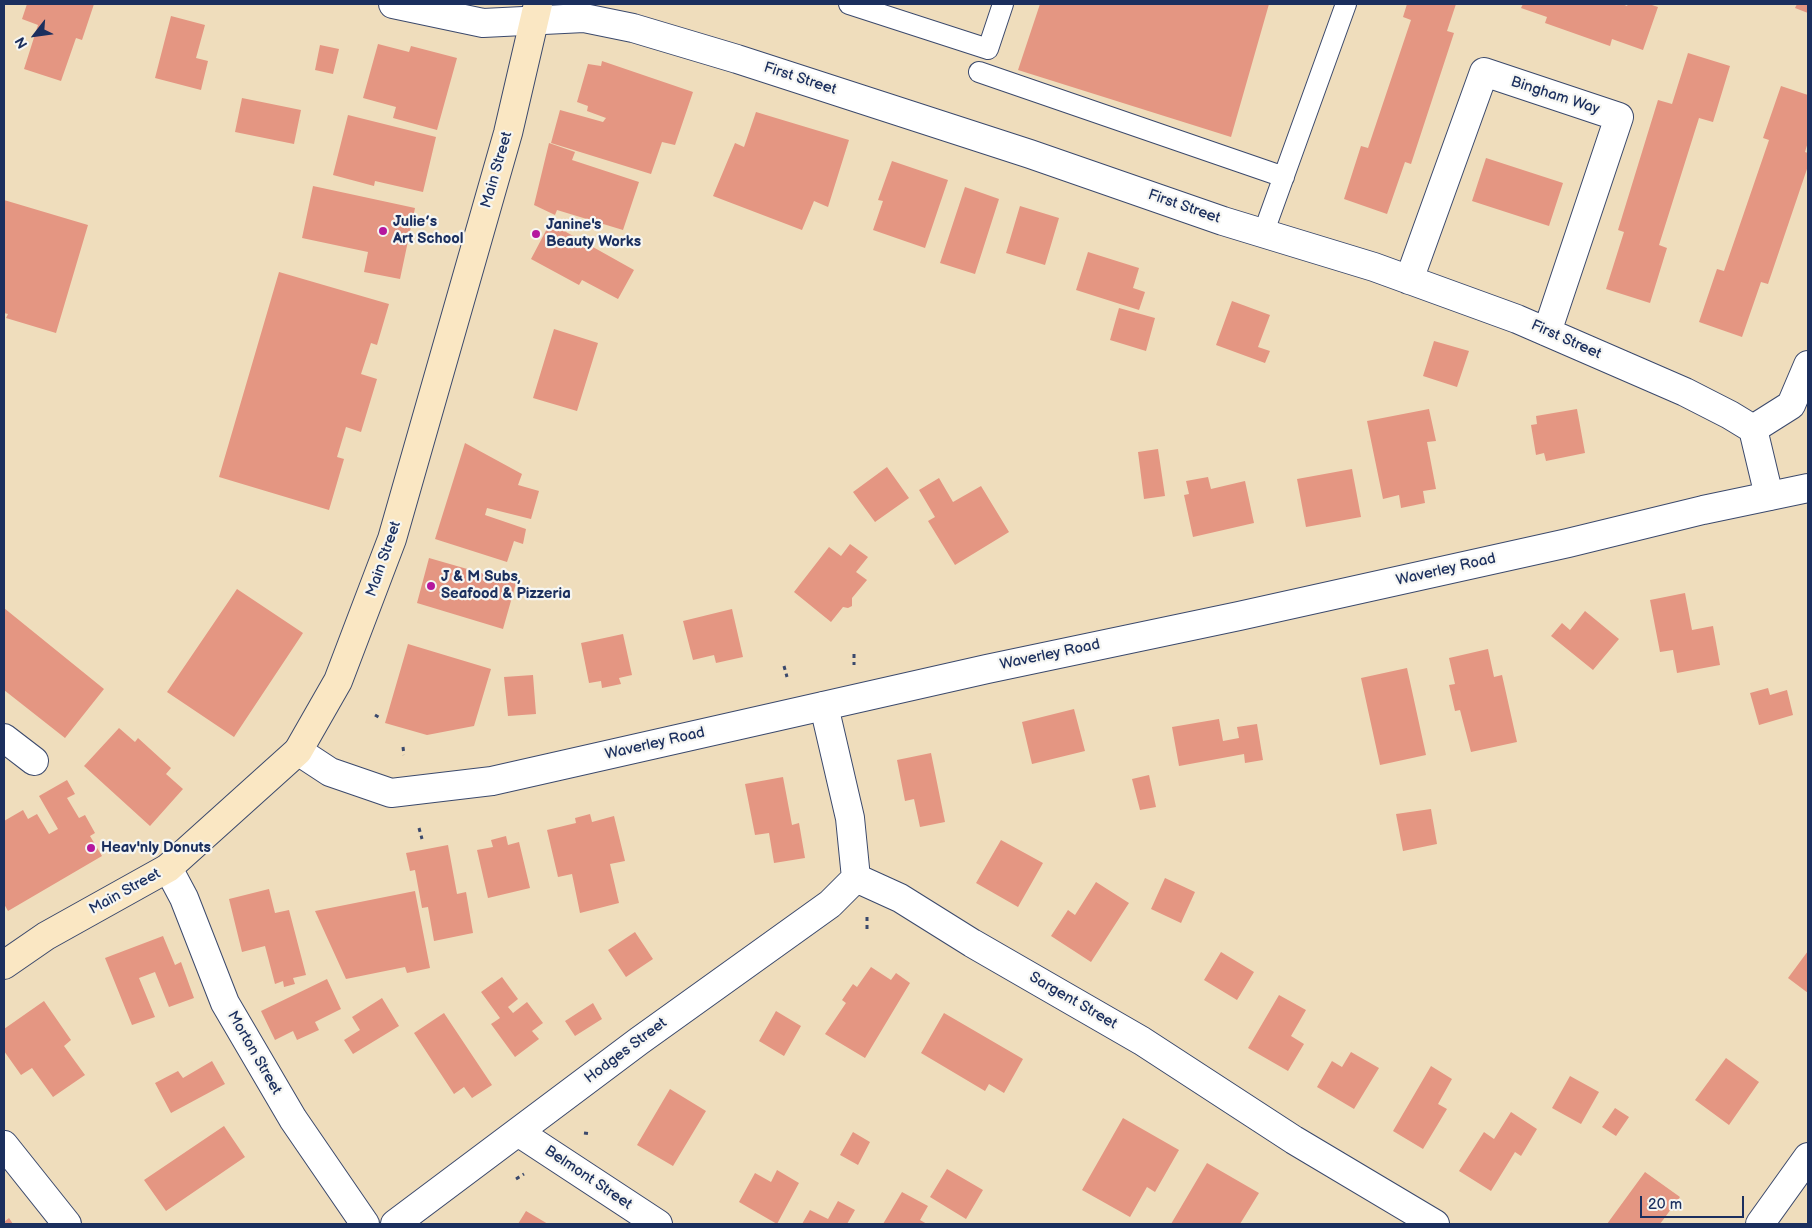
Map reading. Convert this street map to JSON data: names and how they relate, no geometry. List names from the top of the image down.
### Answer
{
  "streets": {
    "main road": ["Main Street"],
    "street": [
      "First Street",
      "Bingham Way",
      "Waverley Road",
      "Sargent Street",
      "Hodges Street",
      "Morton Street",
      "Belmont Street"
    ]
  },
  "crossings": [
    ["First Street", "Bingham Way"],
    ["First Street", "Main Street"],
    ["Main Street", "Waverley Road"],
    ["Main Street", "Morton Street"],
    ["Sargent Street", "Hodges Street"],
    ["Hodges Street", "Belmont Street"]
  ],
  "places": [
    "Julie’s Art School",
    "Janine's Beauty Works",
    "J & M Subs, Seafood & Pizzeria",
    "Heav'nly Donuts"
  ],
  "scale_bar": "20 m",
  "north": "bottom left"
}
